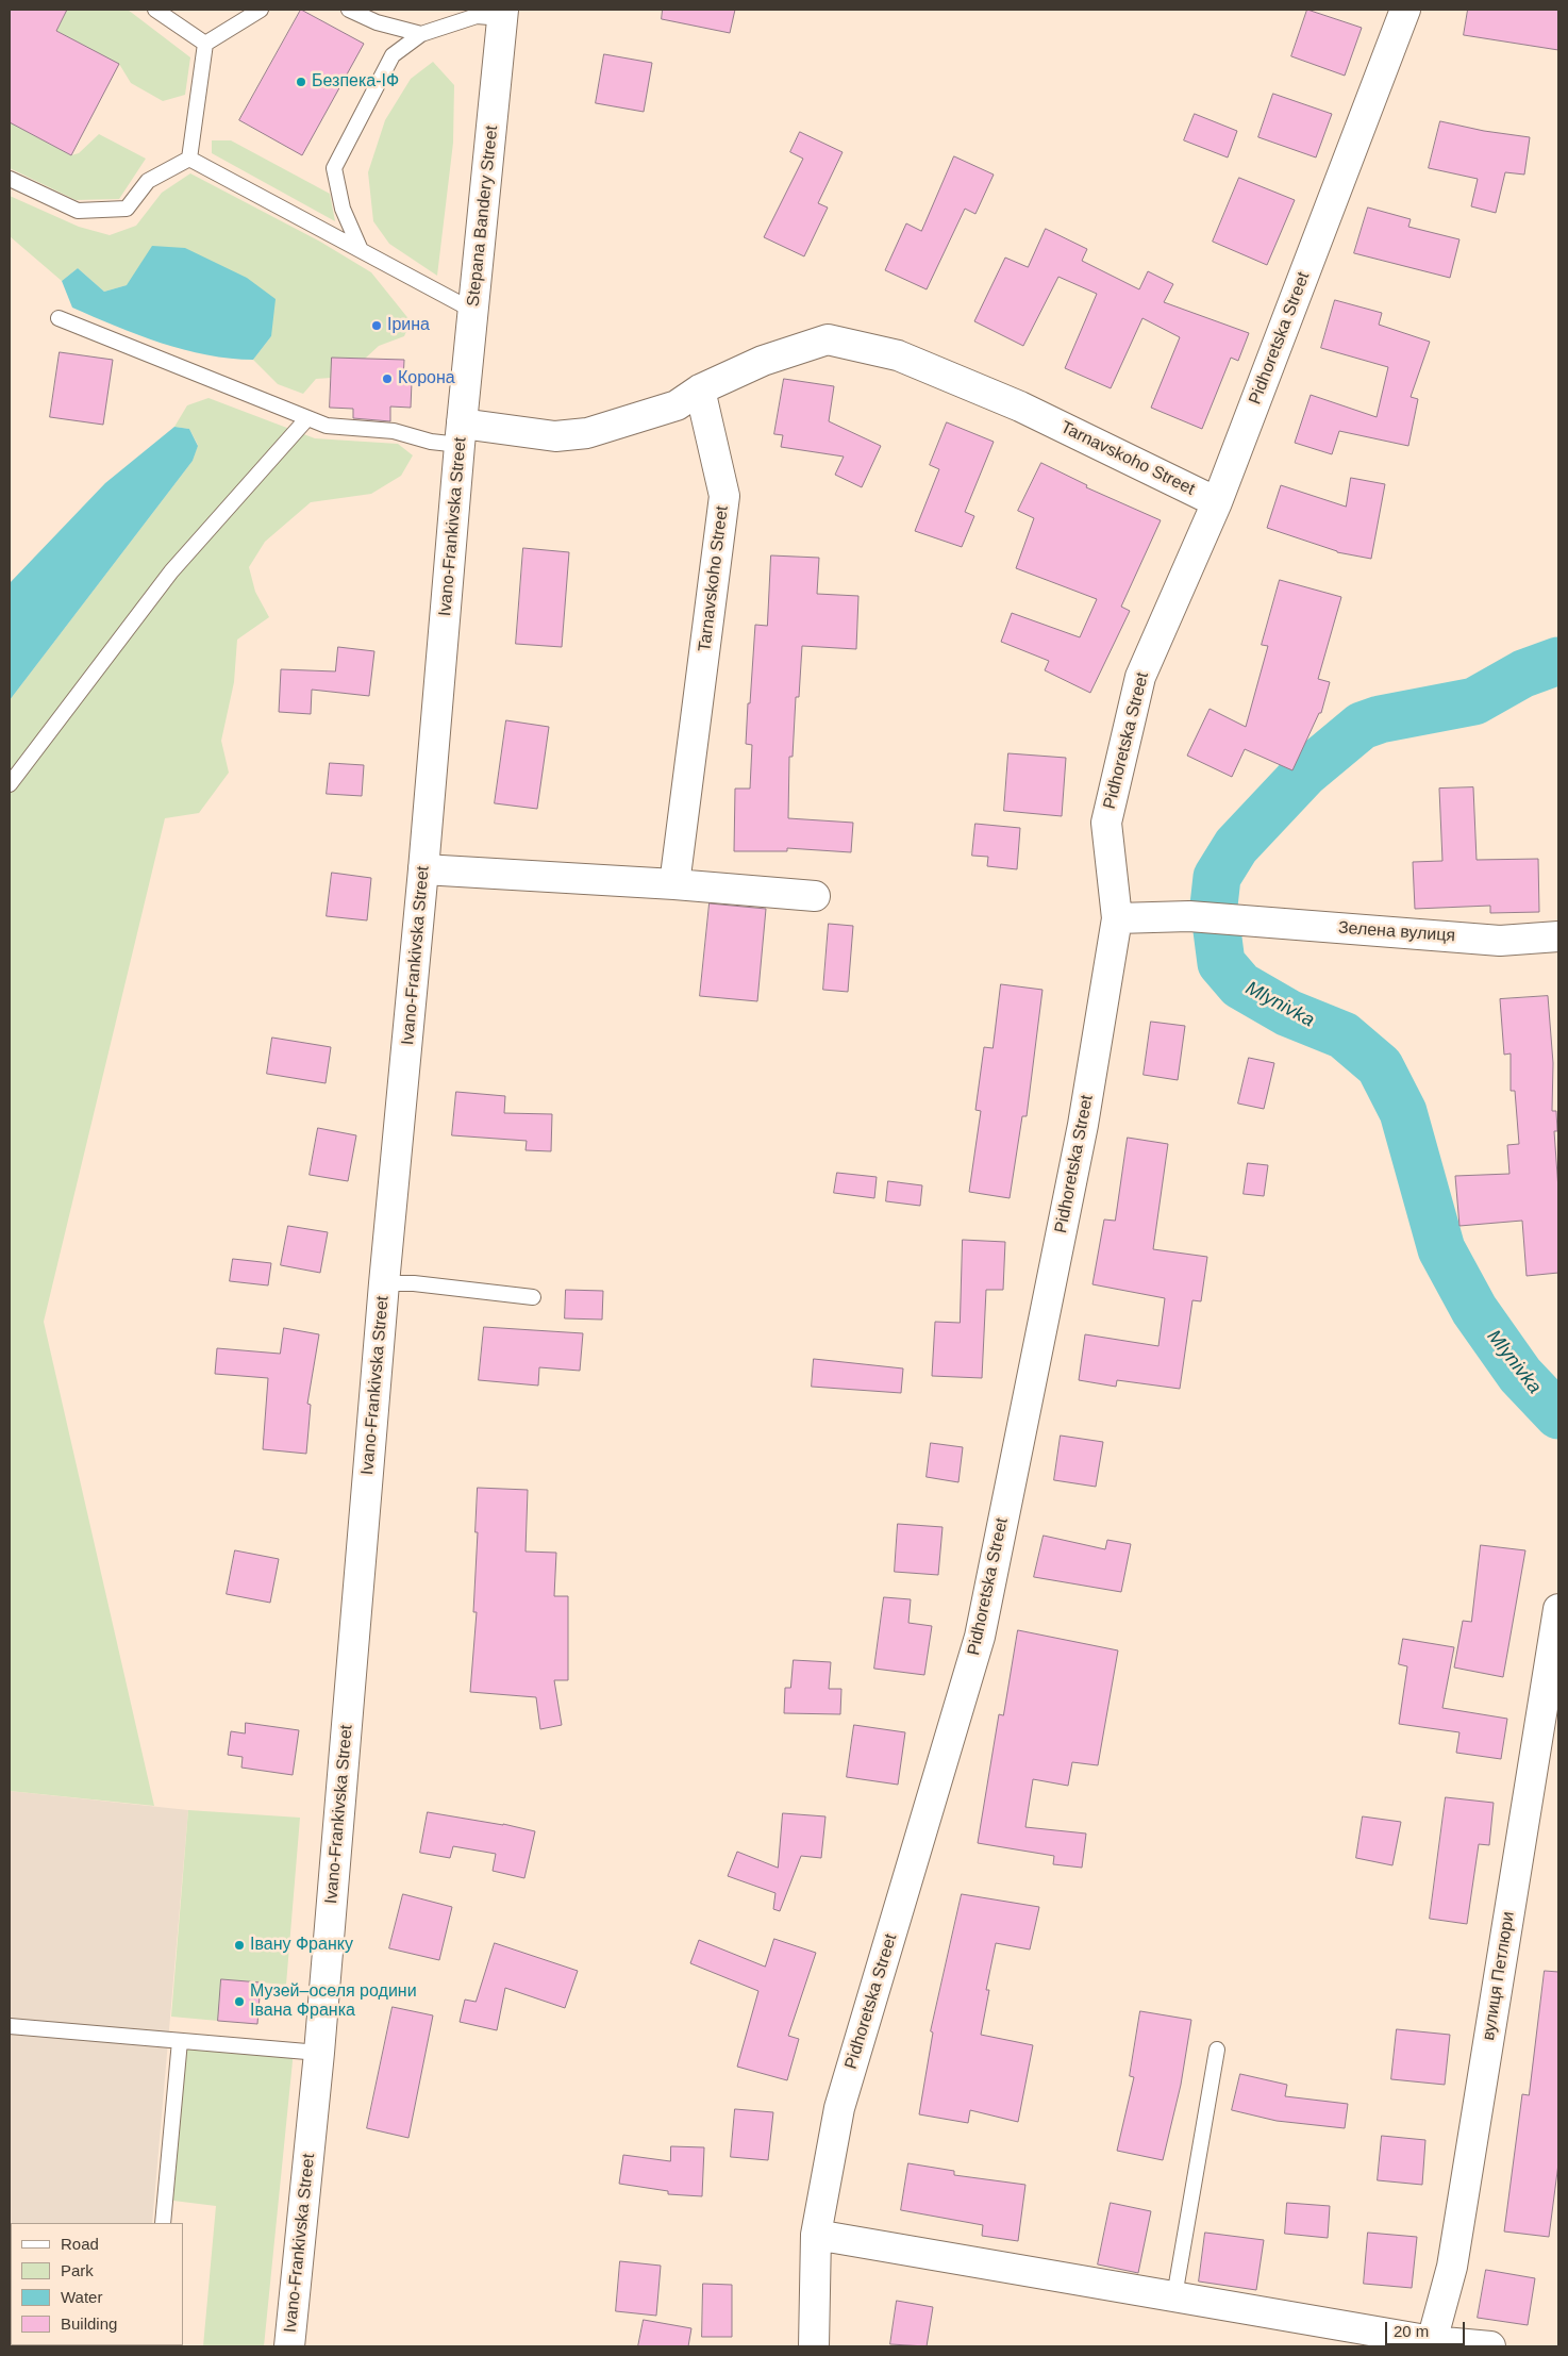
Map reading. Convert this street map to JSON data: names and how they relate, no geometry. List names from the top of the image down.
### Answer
{
  "streets": {
    "street": [
      "Stepana Bandery Street",
      "Pidhoretska Street",
      "Tarnavskoho Street",
      "Ivano-Frankivska Street",
      "Зелена вулиця",
      "вулиця Петлюри"
    ]
  },
  "crossings": [
    ["Stepana Bandery Street", "Ivano-Frankivska Street"],
    ["Pidhoretska Street", "Tarnavskoho Street"],
    ["Pidhoretska Street", "Зелена вулиця"]
  ],
  "water": ["Mlynivka"],
  "places": [
    "Безпека-ІФ",
    "Ірина",
    "Корона",
    "Івану Франку",
    "Музей–оселя родини Івана Франка"
  ],
  "legend": [
    "Road",
    "Park",
    "Water",
    "Building"
  ],
  "scale_bar": "20 m"
}
